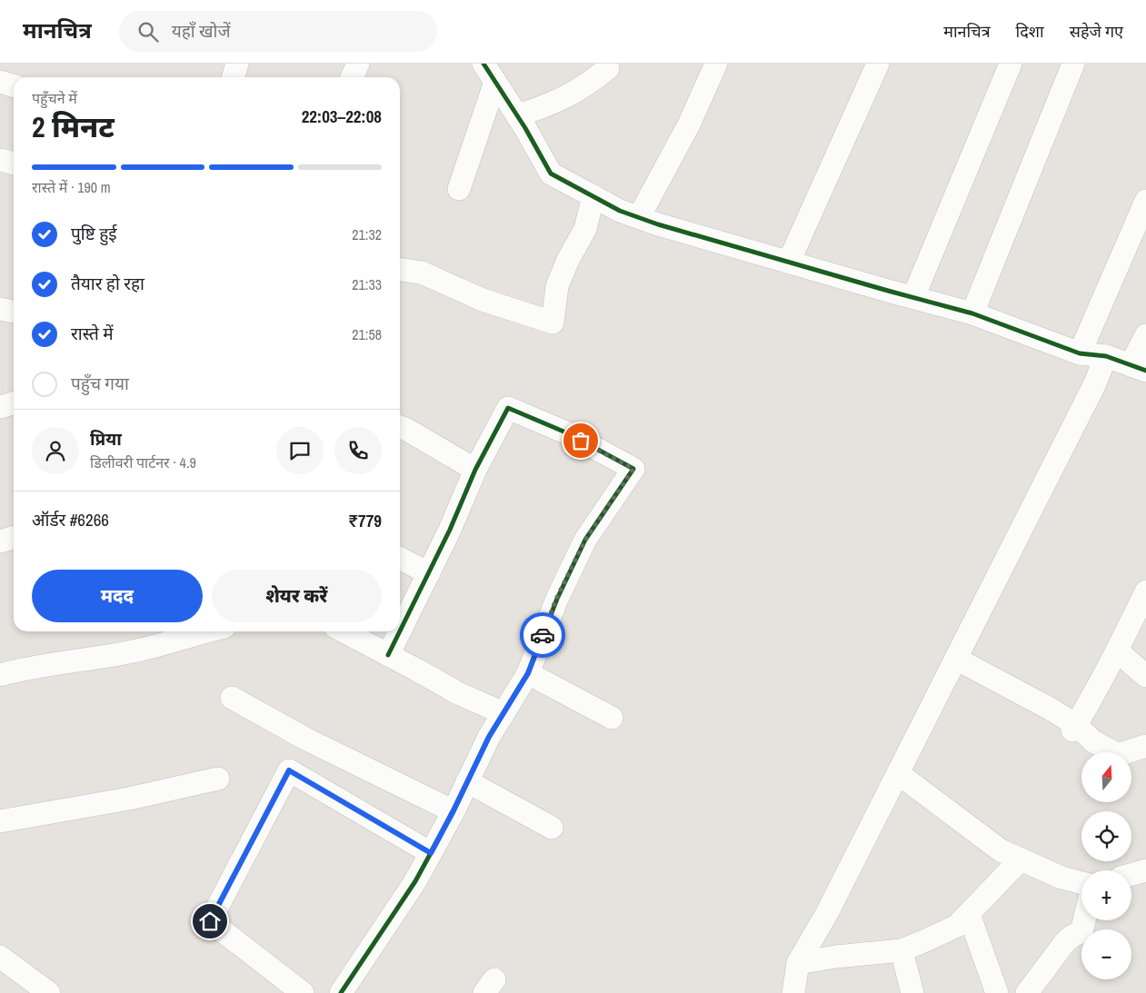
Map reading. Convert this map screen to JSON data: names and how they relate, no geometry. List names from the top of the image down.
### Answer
{
  "north": "top",
  "page": {
    "header": "मानचित्र",
    "search": "यहाँ खोजें",
    "nav": ["मानचित्र", "दिशा", "सहेजे गए"],
    "heading": ["2 मिनट", "पहुँचने में", "22:03–22:08"],
    "panel": [
      "प्रिया",
      "डिलीवरी पार्टनर · 4.9",
      "ऑर्डर #6266",
      "₹779"
    ],
    "bar": "रास्ते में · 190 m",
    "list": [
      ["पुष्टि हुई", "21:32"],
      ["तैयार हो रहा", "21:33"],
      ["रास्ते में", "21:58"],
      "पहुँच गया"
    ],
    "buttons": ["मदद", "शेयर करें"],
    "map_buttons": ["+", "−"]
  }
}
